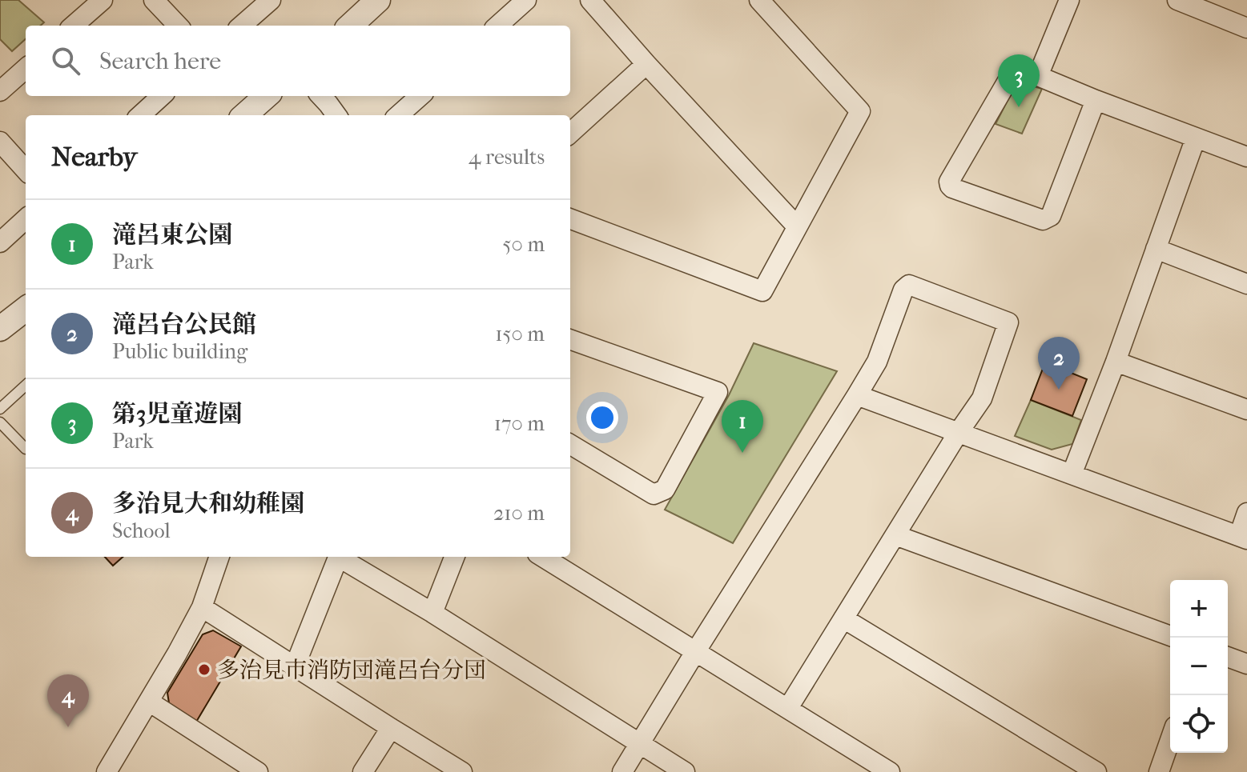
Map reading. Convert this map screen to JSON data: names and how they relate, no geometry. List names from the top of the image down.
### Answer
{
  "places": ["多治見市消防団滝呂台分団"],
  "page": {
    "search": "Search here",
    "pins": [
      "3",
      "2",
      "1",
      "4"
    ],
    "heading": ["Nearby", "4 results"],
    "list": [
      {
        "mark": "1",
        "name": "滝呂東公園",
        "note": "Park",
        "value": "50 m"
      },
      {
        "mark": "2",
        "name": "滝呂台公民館",
        "note": "Public building",
        "value": "150 m"
      },
      {
        "mark": "3",
        "name": "第3児童遊園",
        "note": "Park",
        "value": "170 m"
      },
      {
        "mark": "4",
        "name": "多治見大和幼稚園",
        "note": "School",
        "value": "210 m"
      }
    ],
    "map_buttons": ["+", "−"]
  }
}
